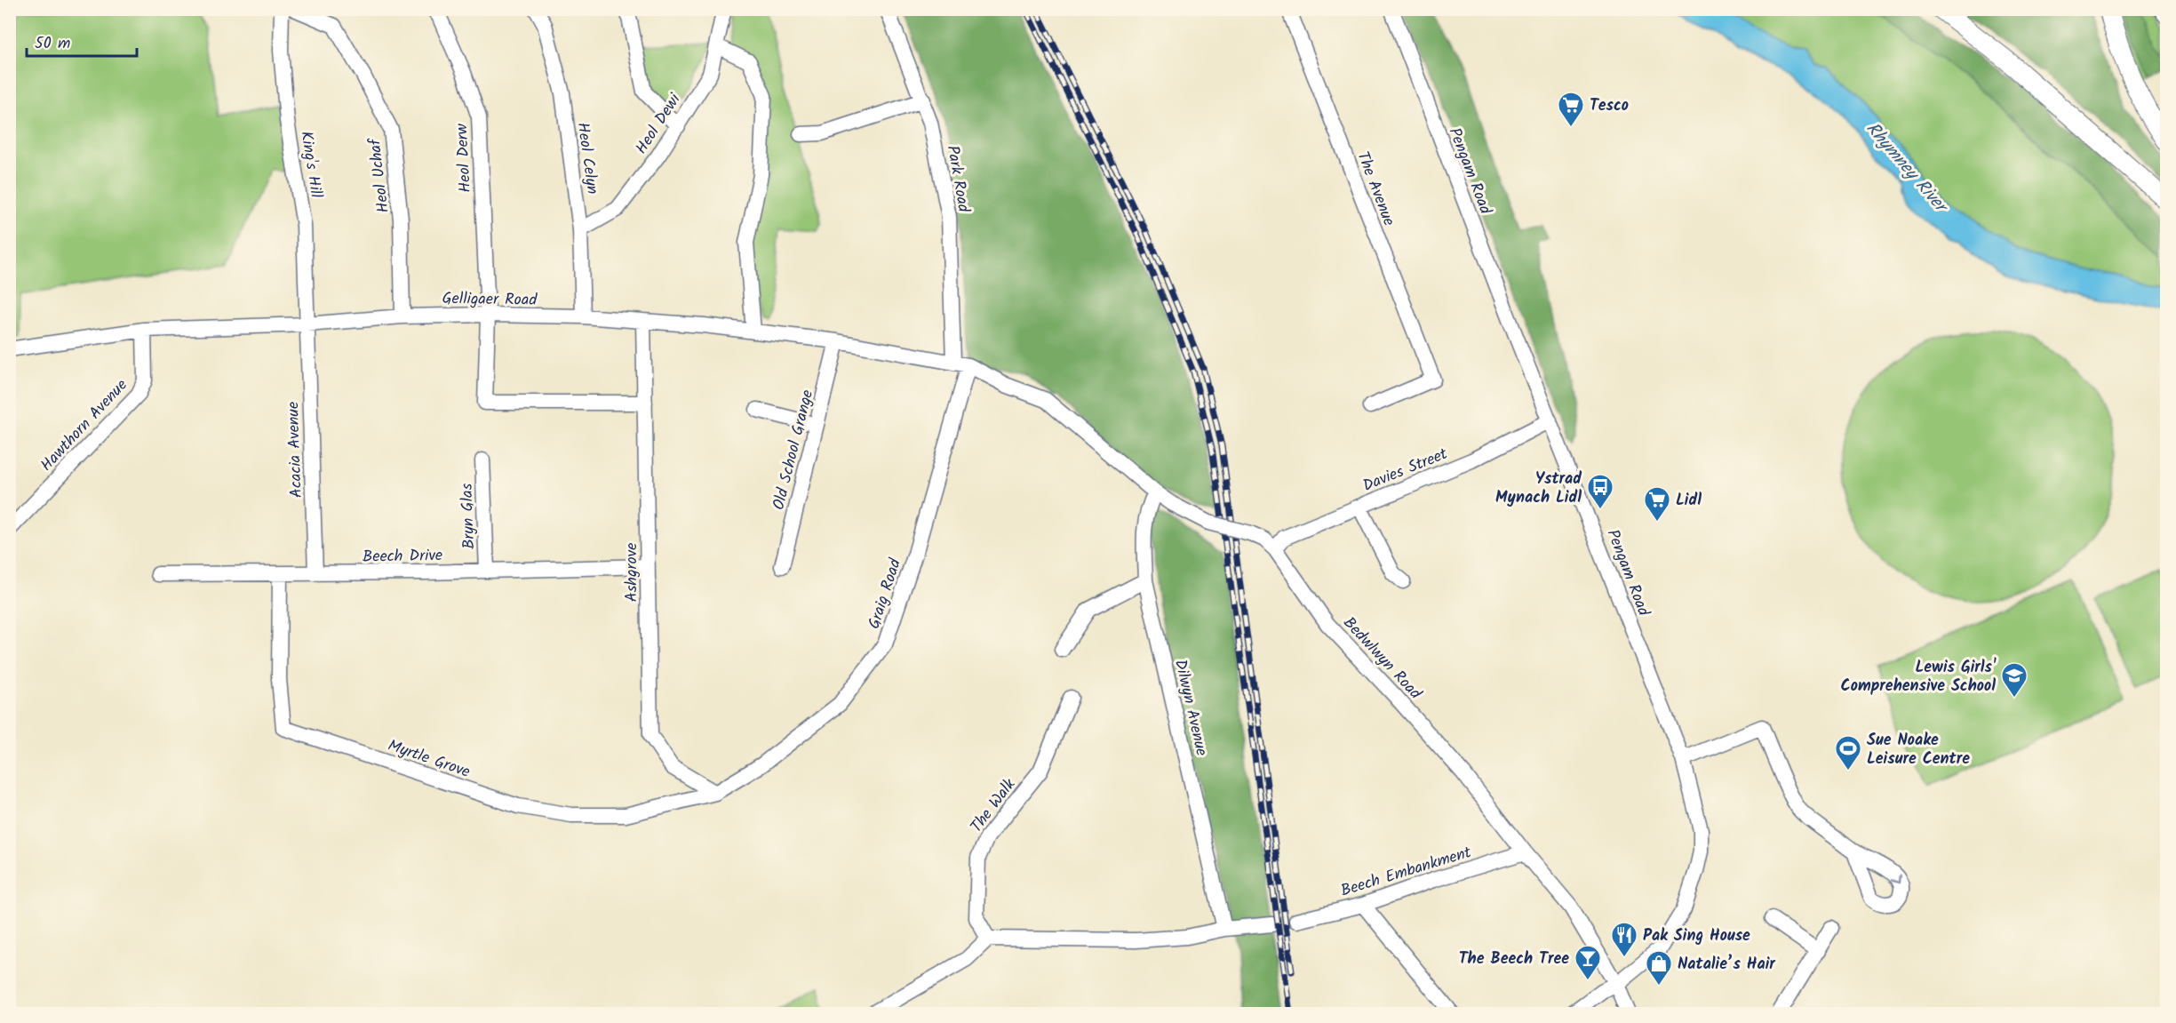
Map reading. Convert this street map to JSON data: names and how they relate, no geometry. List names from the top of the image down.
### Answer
{
  "streets": {
    "street": [
      "Heol Dewi",
      "Heol Derw",
      "Heol Celyn",
      "King's Hill",
      "Pengam Road",
      "Heol Uchaf",
      "Park Road",
      "The Avenue",
      "Gelligaer Road",
      "Hawthorn Avenue",
      "Acacia Avenue",
      "Old School Grange",
      "Davies Street",
      "Bryn Glas",
      "Beech Drive",
      "Ashgrove",
      "Graig Road",
      "Bedwlwyn Road",
      "Dilwyn Avenue",
      "Myrtle Grove",
      "The Walk",
      "Beech Embankment"
    ]
  },
  "crossings": [
    ["Heol Dewi", "Heol Celyn"],
    ["Heol Derw", "Gelligaer Road"],
    ["Heol Derw", "Ashgrove"],
    ["Heol Celyn", "Gelligaer Road"],
    ["King's Hill", "Gelligaer Road"],
    ["King's Hill", "Acacia Avenue"],
    ["Pengam Road", "Davies Street"],
    ["Pengam Road", "Bedwlwyn Road"],
    ["Heol Uchaf", "Gelligaer Road"],
    ["Park Road", "Gelligaer Road"],
    ["Gelligaer Road", "Hawthorn Avenue"],
    ["Gelligaer Road", "Acacia Avenue"],
    ["Gelligaer Road", "Old School Grange"],
    ["Gelligaer Road", "Ashgrove"],
    ["Gelligaer Road", "Graig Road"],
    ["Gelligaer Road", "Bedwlwyn Road"],
    ["Acacia Avenue", "Beech Drive"],
    ["Davies Street", "Bedwlwyn Road"],
    ["Bryn Glas", "Beech Drive"],
    ["Beech Drive", "Ashgrove"],
    ["Beech Drive", "Myrtle Grove"],
    ["Ashgrove", "Graig Road"],
    ["Ashgrove", "Myrtle Grove"],
    ["Graig Road", "Bedwlwyn Road"],
    ["Graig Road", "Myrtle Grove"],
    ["Bedwlwyn Road", "Dilwyn Avenue"],
    ["Bedwlwyn Road", "Beech Embankment"]
  ],
  "water": ["Rhymney River"],
  "places": {
    "supermarket": ["Tesco", "Lidl"],
    "bus stop": ["Ystrad Mynach Lidl"],
    "school or university": ["Lewis Girls' Comprehensive School"],
    "sports": ["Sue Noake Leisure Centre"],
    "restaurant": ["Pak Sing House"],
    "bar": ["The Beech Tree"],
    "shop": ["Natalie’s Hair"]
  },
  "scale_bar": "50 m"
}
